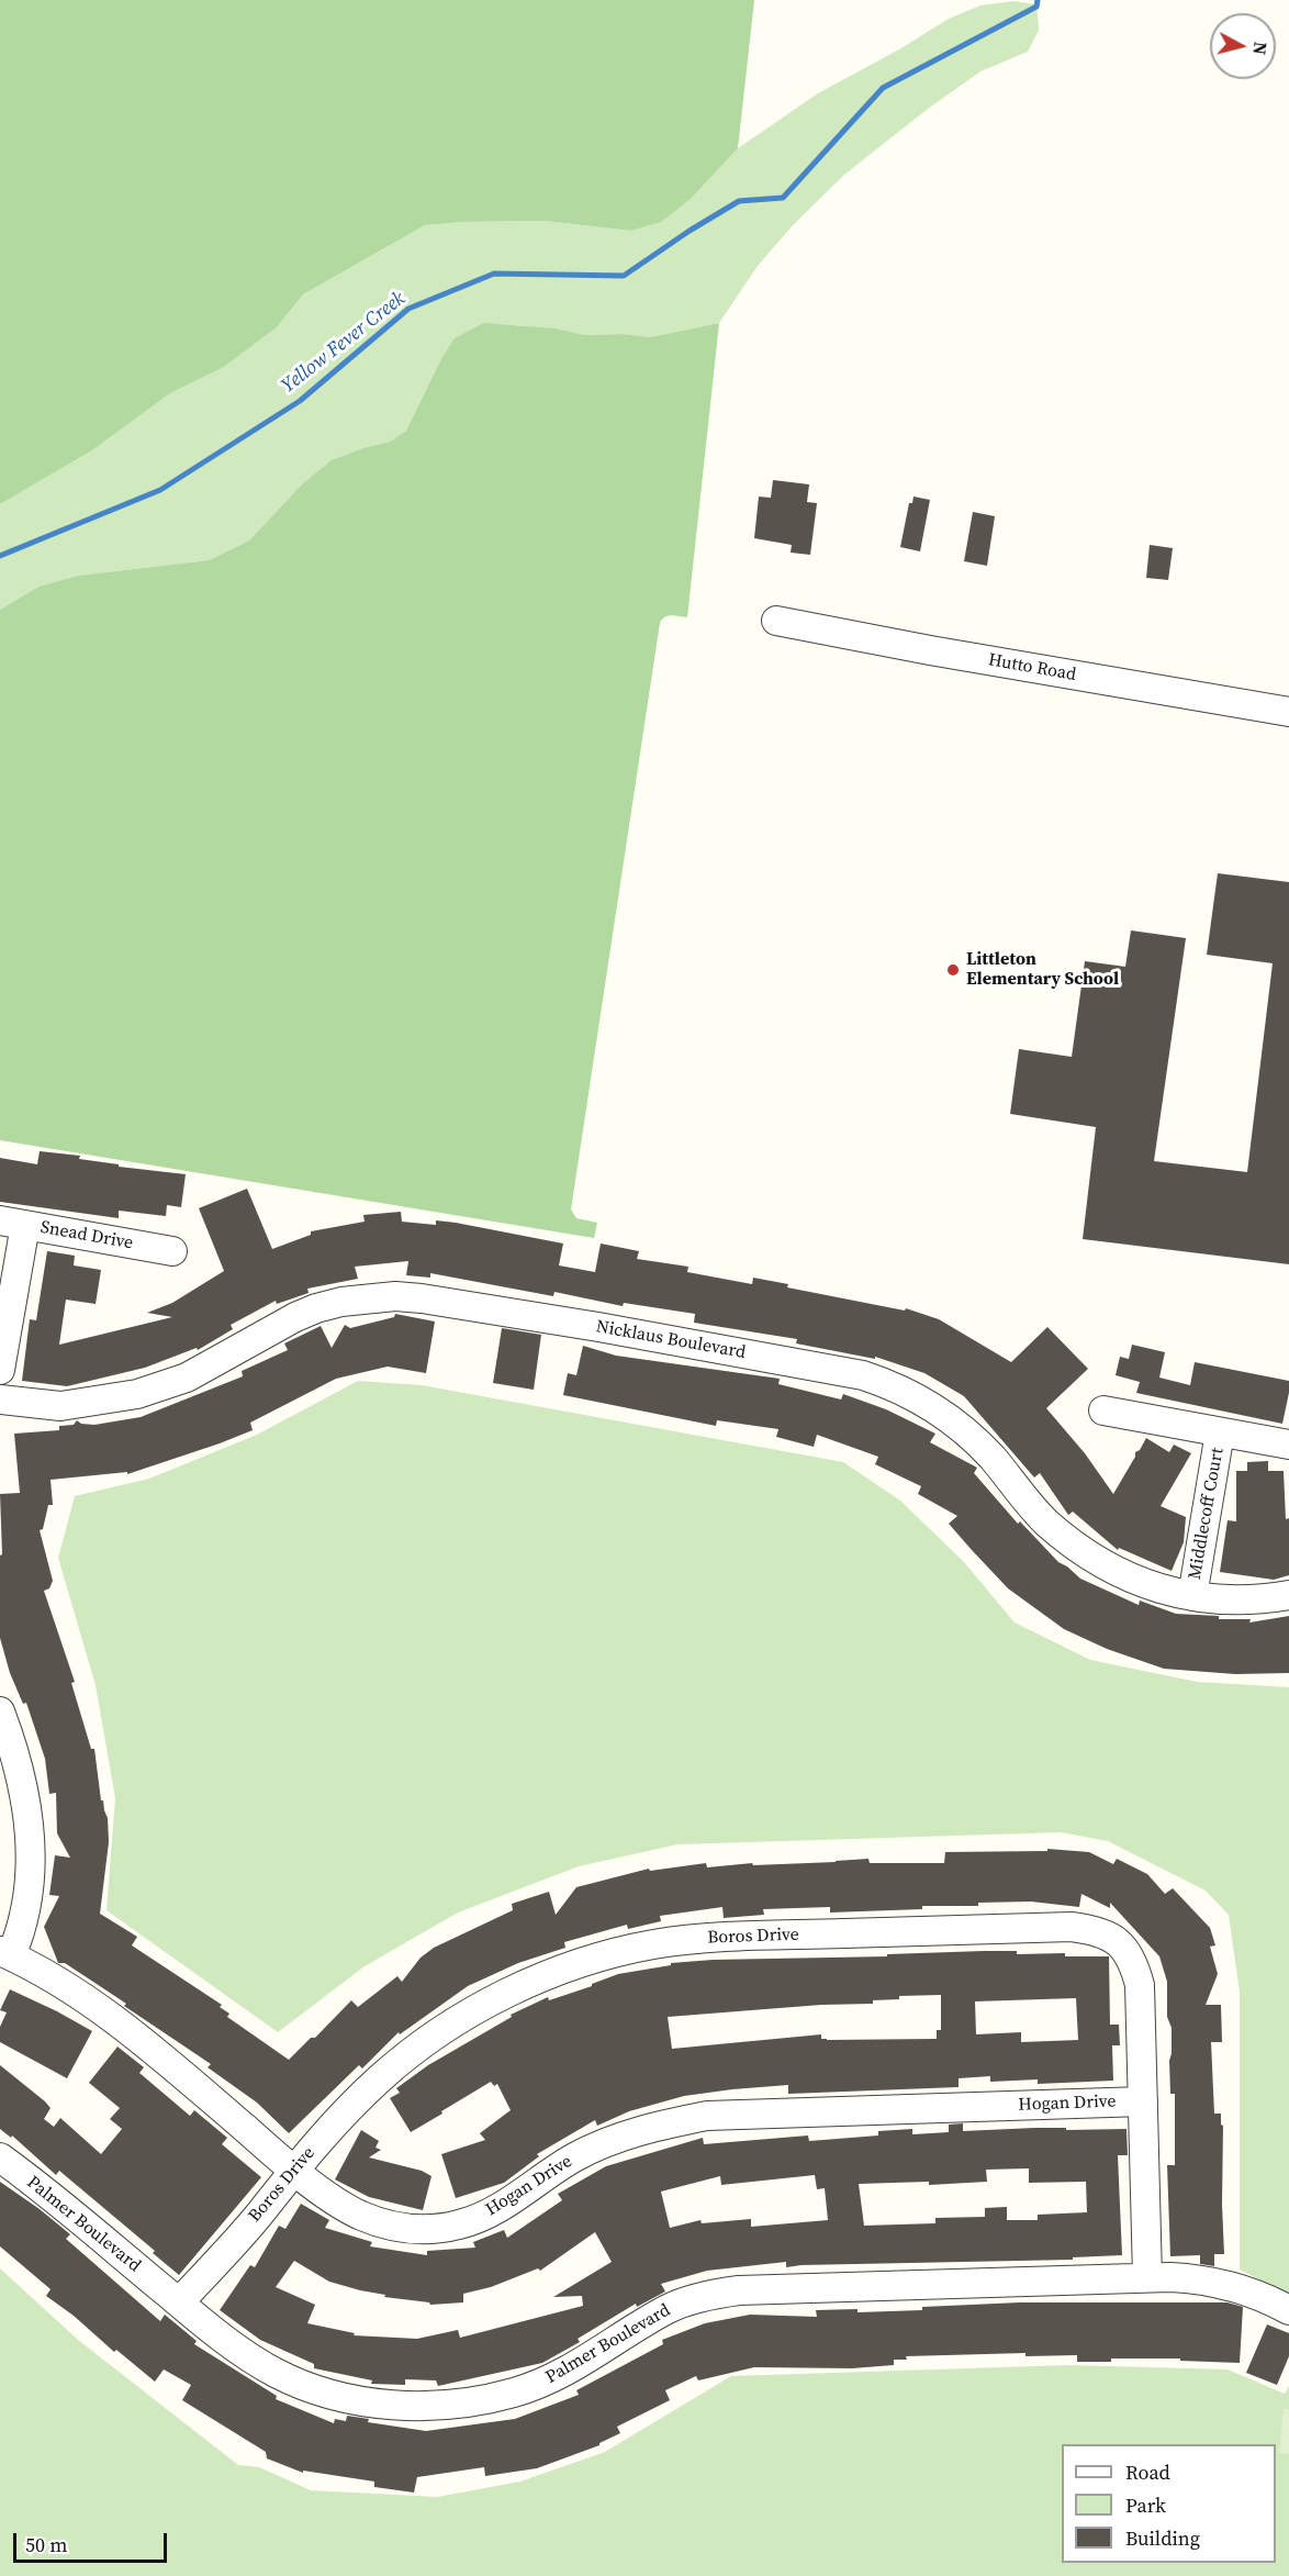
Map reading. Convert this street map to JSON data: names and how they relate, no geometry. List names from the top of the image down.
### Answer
{
  "streets": {
    "street": [
      "Hutto Road",
      "Snead Drive",
      "Nicklaus Boulevard",
      "Middlecoff Court",
      "Boros Drive",
      "Hogan Drive",
      "Palmer Boulevard"
    ]
  },
  "crossings": [
    ["Nicklaus Boulevard", "Middlecoff Court"],
    ["Boros Drive", "Hogan Drive"],
    ["Boros Drive", "Palmer Boulevard"]
  ],
  "water": ["Yellow Fever Creek"],
  "places": ["Littleton Elementary School"],
  "legend": ["Road", "Park", "Building"],
  "scale_bar": "50 m",
  "north": "right"
}
